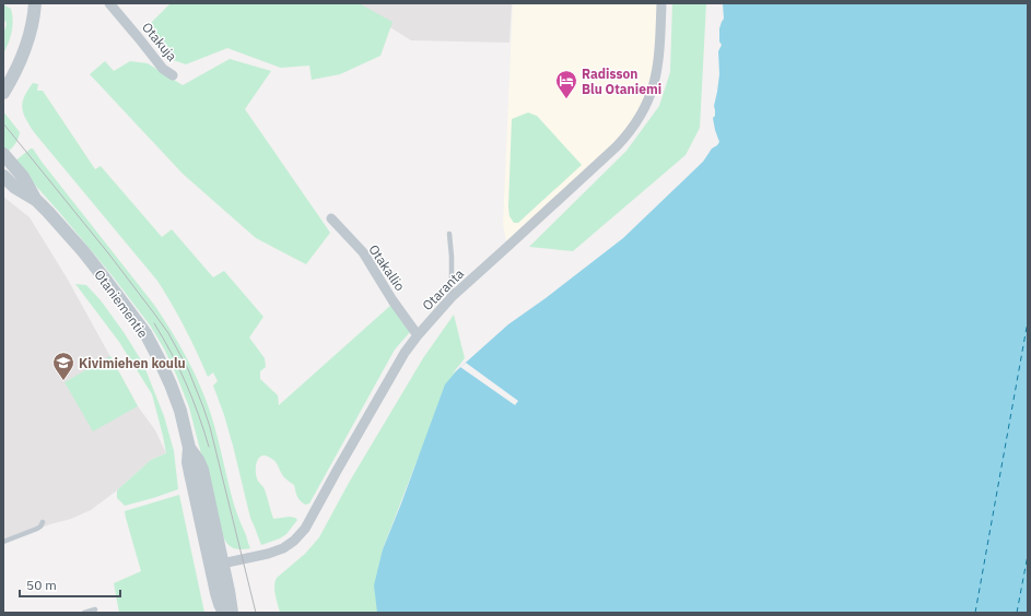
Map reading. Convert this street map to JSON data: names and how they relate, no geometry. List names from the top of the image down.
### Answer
{
  "streets": {
    "street": [
      "Otakuja",
      "Otakallio",
      "Otaranta",
      "Otaniementie"
    ]
  },
  "crossings": [
    ["Otakallio", "Otaranta"],
    ["Otaranta", "Otaniementie"]
  ],
  "places": {
    "hotel": ["Radisson Blu Otaniemi"],
    "school or university": ["Kivimiehen koulu"]
  },
  "scale_bar": "50 m"
}
